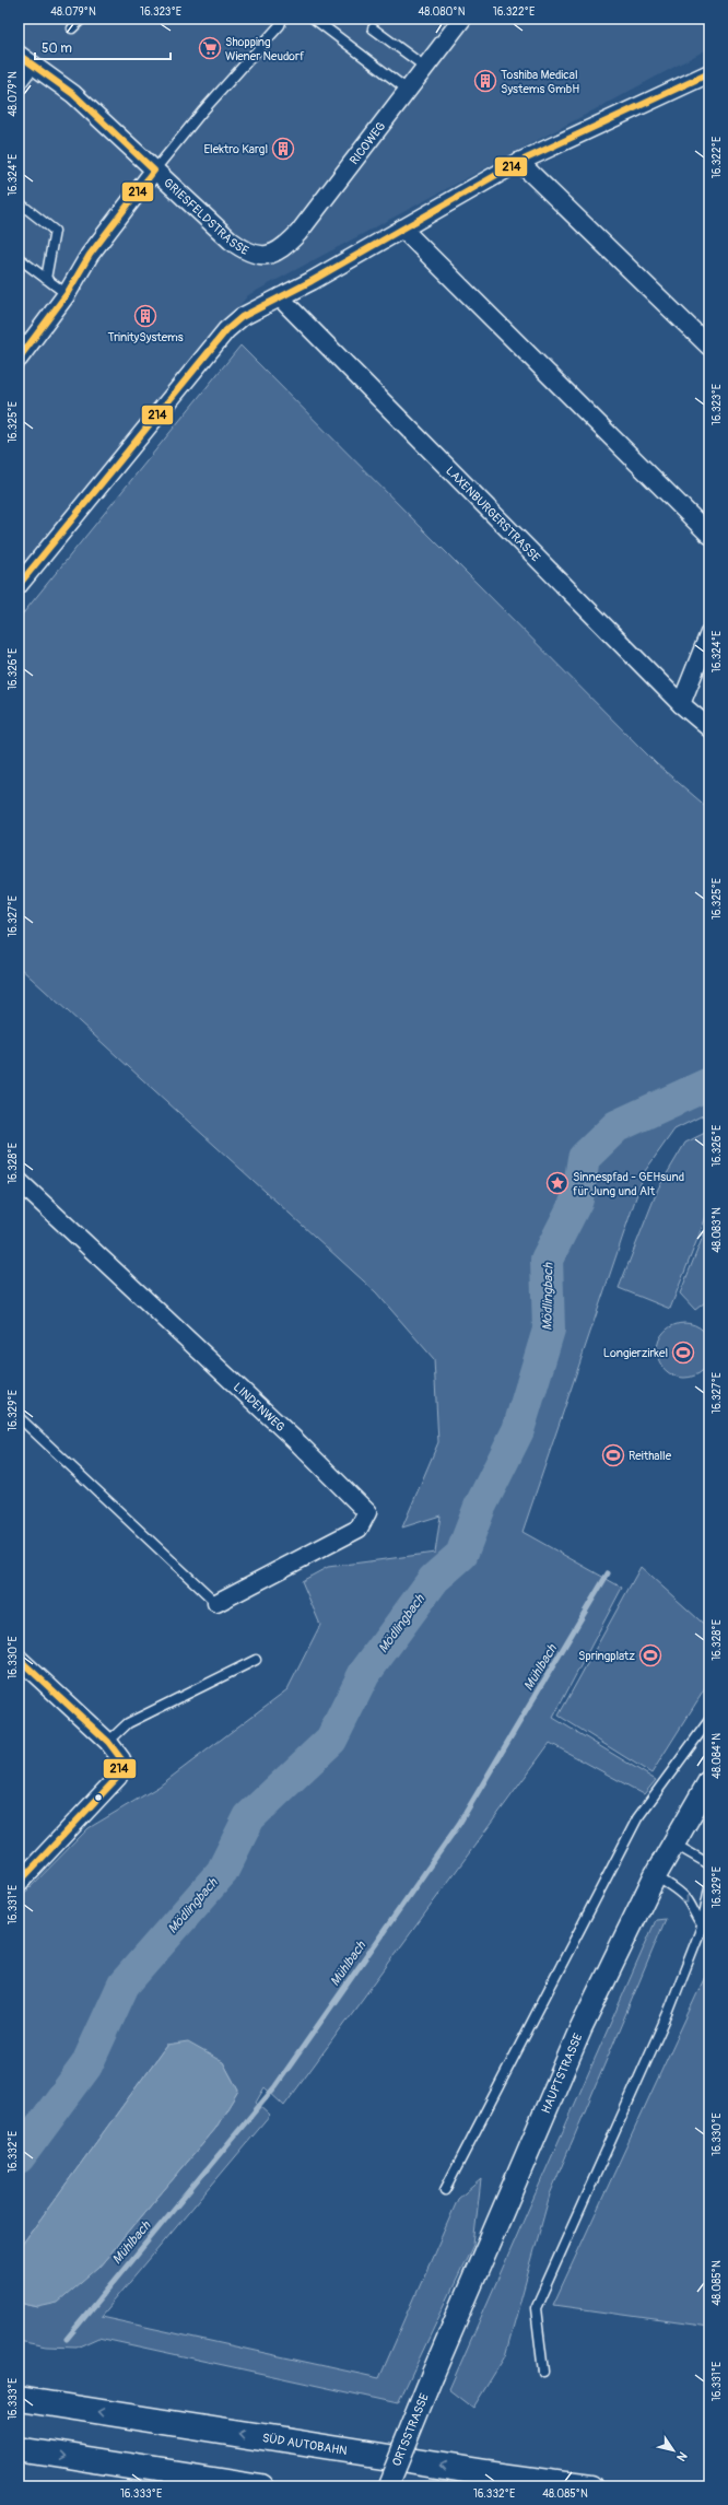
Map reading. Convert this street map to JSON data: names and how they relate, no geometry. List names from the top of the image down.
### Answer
{
  "streets": {
    "highway": ["SÜD AUTOBAHN"],
    "street": [
      "RICOWEG",
      "GRIESFELDSTRASSE",
      "LAXENBURGERSTRASSE",
      "LINDENWEG",
      "HAUPTSTRASSE",
      "ORTSSTRASSE"
    ]
  },
  "crossings": [
    ["RICOWEG", "GRIESFELDSTRASSE"],
    ["HAUPTSTRASSE", "ORTSSTRASSE"]
  ],
  "water": ["Mödlingbach", "Mühlbach"],
  "places": {
    "supermarket": ["Shopping Wiener Neudorf"],
    "building": ["Toshiba Medical Systems GmbH", "Elektro Kargl", "TrinitySystems"],
    "place": ["Sinnespfad - GEHsund für Jung und Alt"],
    "sports": ["Longierzirkel", "Reithalle", "Springplatz"]
  },
  "lines": ["transit line 214"],
  "scale_bar": "50 m",
  "north": "bottom right",
  "coordinates": [
    "48.079°N",
    "16.323°E",
    "48.080°N",
    "16.322°E",
    "16.324°E",
    "16.325°E",
    "16.326°E",
    "16.327°E",
    "16.328°E",
    "48.083°N",
    "16.329°E",
    "16.330°E",
    "48.084°N",
    "16.331°E",
    "16.332°E",
    "48.085°N",
    "16.333°E"
  ]
}
